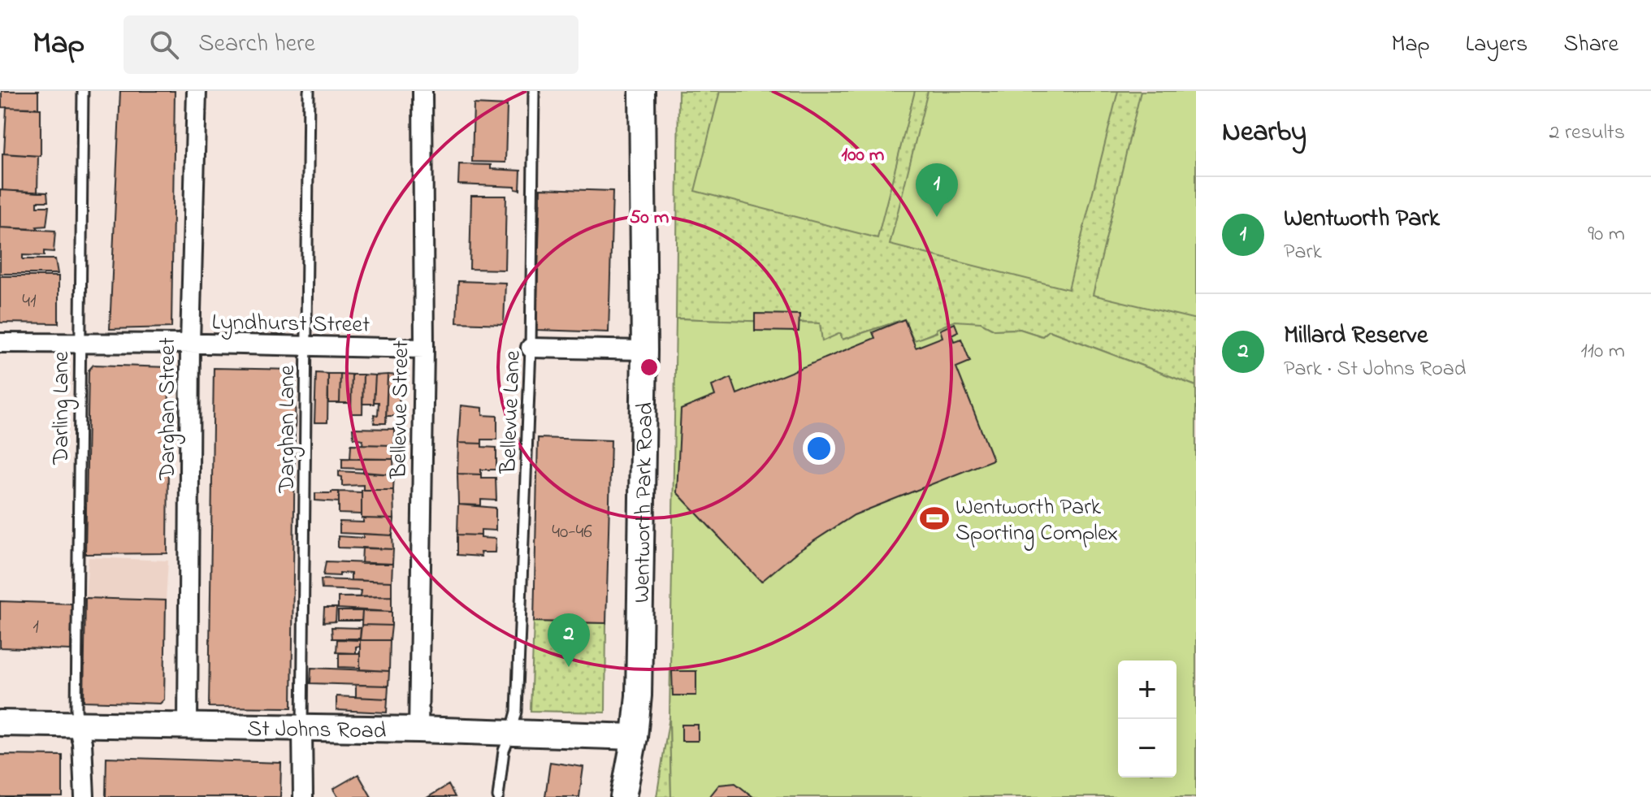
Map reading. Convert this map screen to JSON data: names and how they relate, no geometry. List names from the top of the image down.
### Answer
{
  "streets": {
    "street": [
      "Lyndhurst Street",
      "Darghan Street",
      "Bellevue Street",
      "Wentworth Park Road",
      "St Johns Road"
    ],
    "lane": ["Darling Lane", "Bellevue Lane", "Darghan Lane"]
  },
  "crossings": [
    ["Lyndhurst Street", "Darling Lane"],
    ["Lyndhurst Street", "Darghan Street"],
    ["Lyndhurst Street", "Bellevue Street"],
    ["Lyndhurst Street", "Darghan Lane"],
    ["Darling Lane", "St Johns Road"],
    ["Darghan Street", "St Johns Road"],
    ["Bellevue Street", "St Johns Road"],
    ["Bellevue Lane", "St Johns Road"],
    ["Darghan Lane", "St Johns Road"],
    ["Wentworth Park Road", "St Johns Road"]
  ],
  "places": {
    "sports": ["Wentworth Park Sporting Complex"]
  },
  "house_numbers": ["41", "40-46", "1"],
  "page": {
    "header": "Map",
    "search": "Search here",
    "nav": ["Map", "Layers", "Share"],
    "heading": ["Nearby", "2 results"],
    "pins": ["1", "2"],
    "list": [
      {
        "mark": "1",
        "name": "Wentworth Park",
        "note": "Park",
        "value": "90 m"
      },
      {
        "mark": "2",
        "name": "Millard Reserve",
        "note": "Park · St Johns Road",
        "value": "110 m"
      }
    ],
    "map_buttons": ["+", "−"]
  },
  "rings": ["100 m", "50 m"]
}
